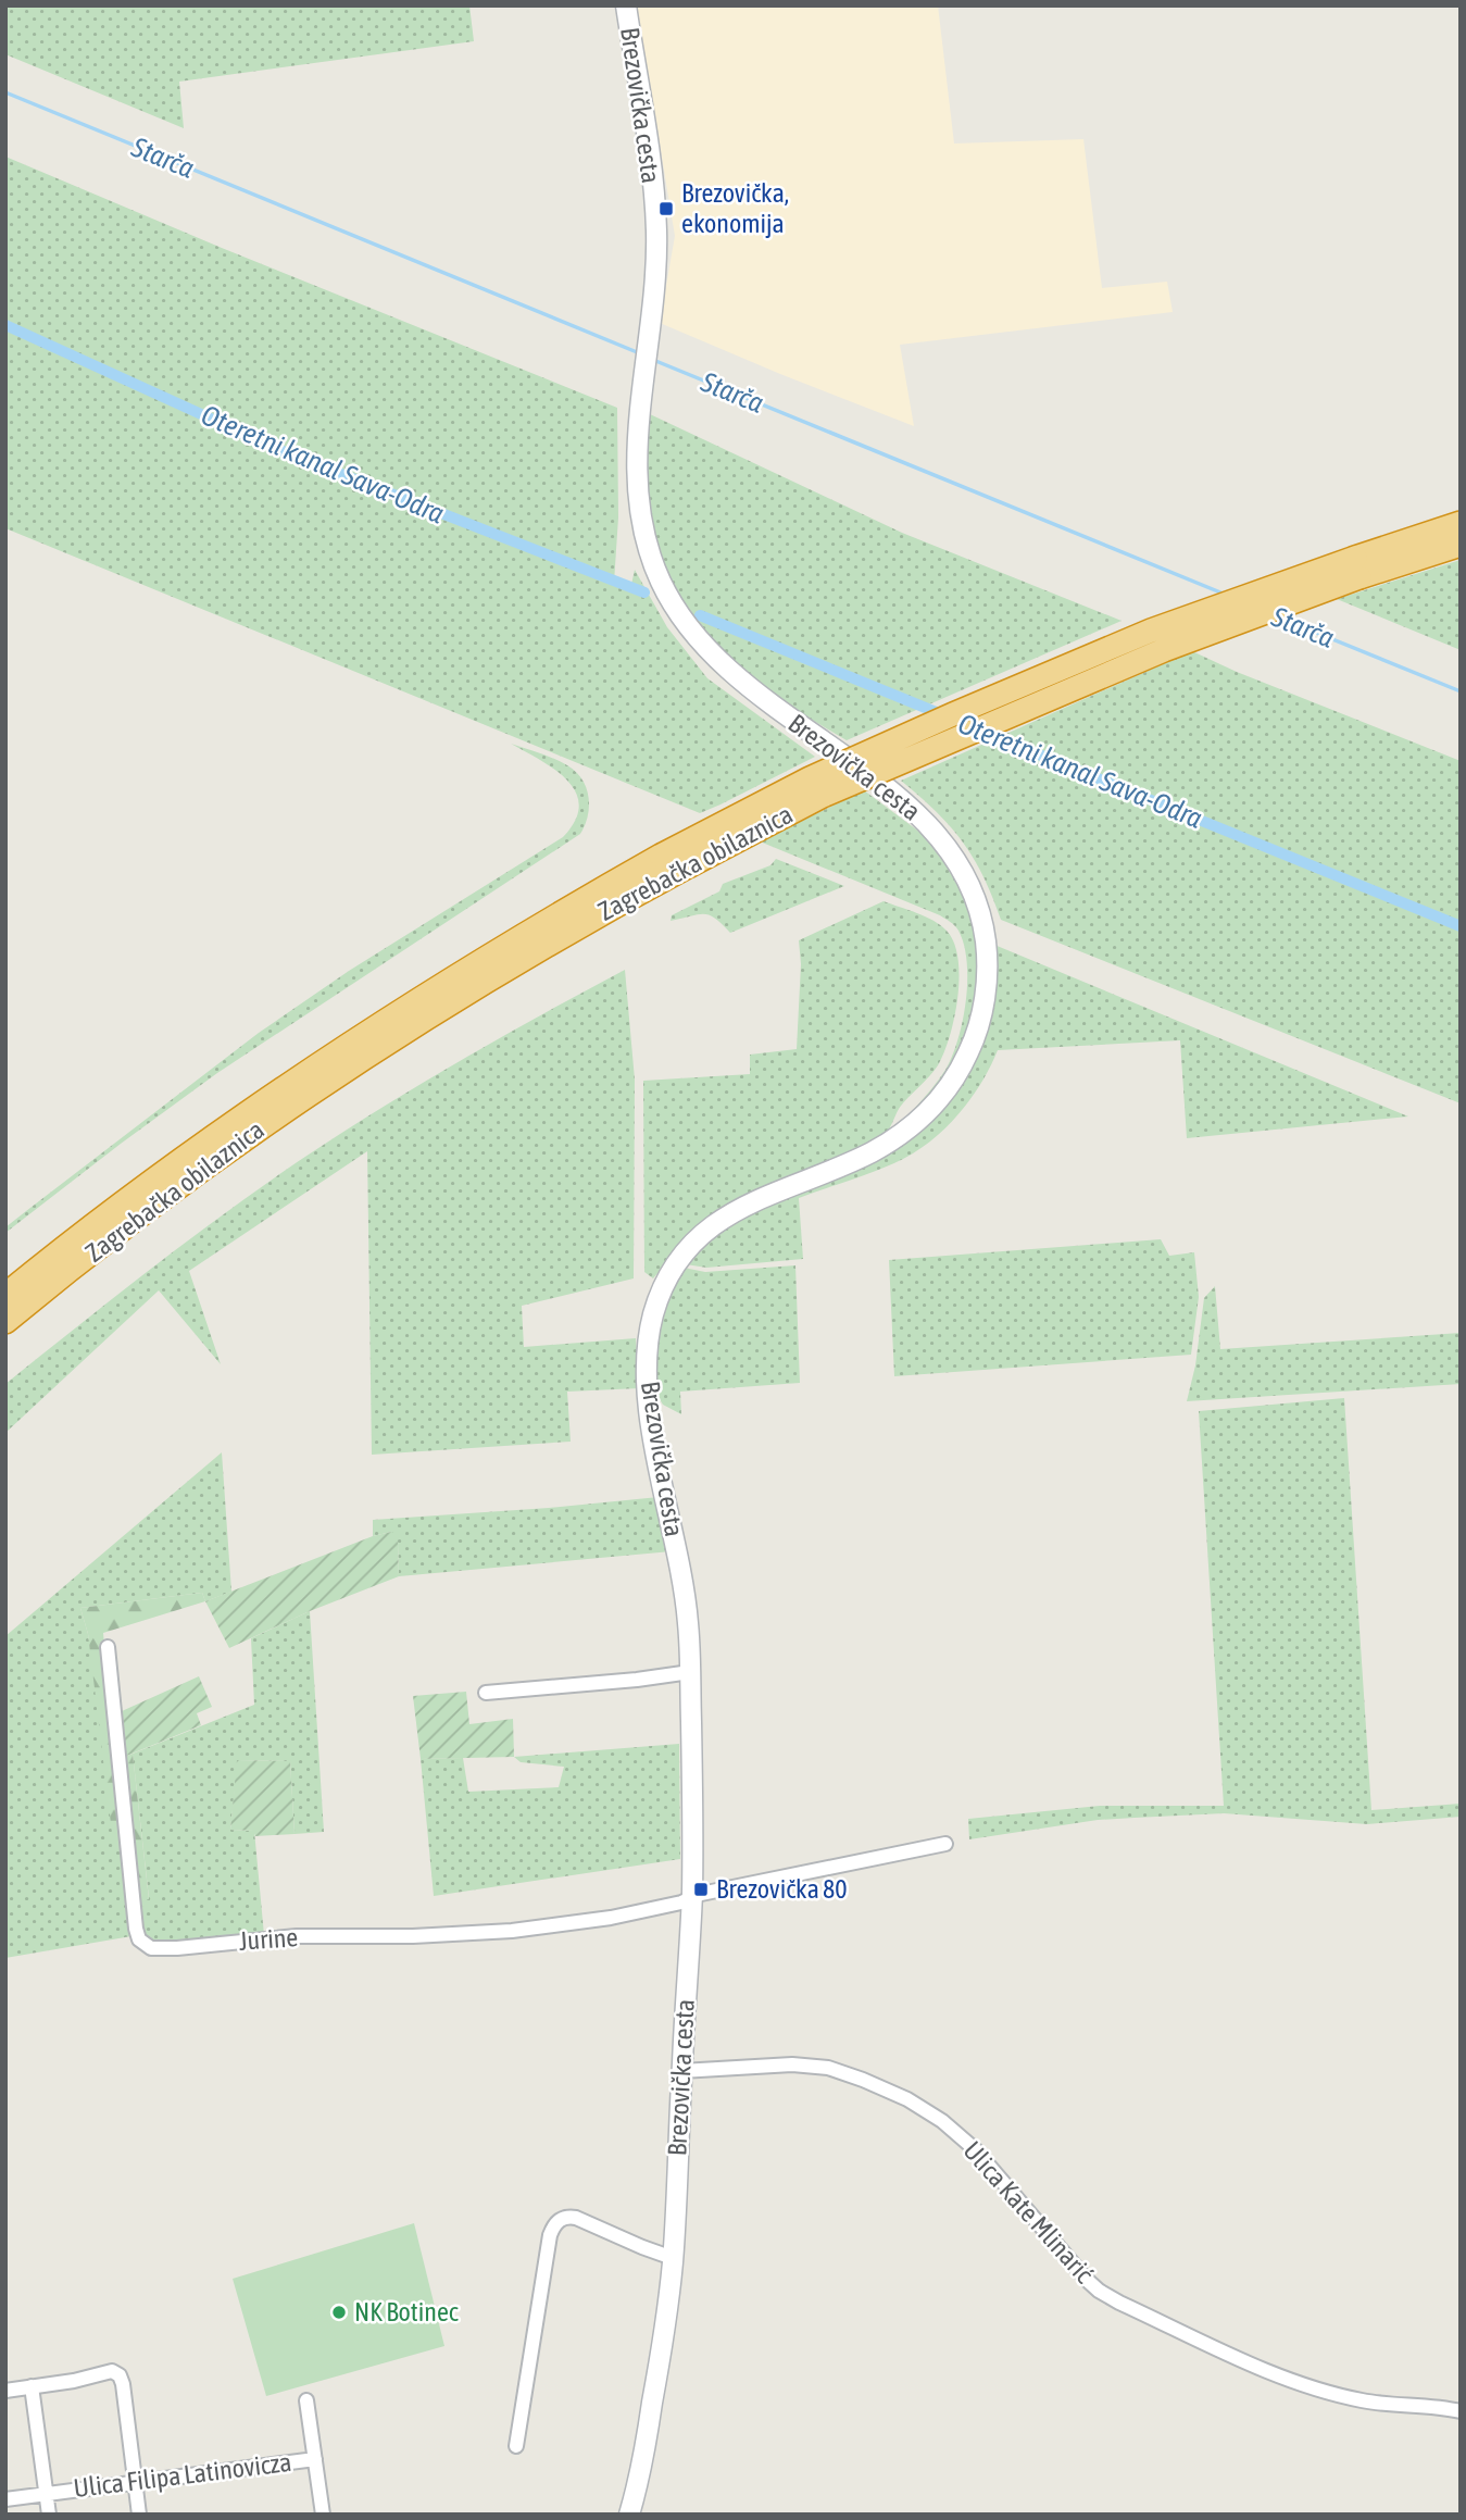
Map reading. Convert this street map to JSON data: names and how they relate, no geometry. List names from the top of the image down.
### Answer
{
  "streets": {
    "highway": ["Zagrebačka obilaznica"],
    "main road": ["Brezovička cesta"],
    "street": ["Jurine", "Ulica Kate Mlinarić", "Ulica Filipa Latinovicza"]
  },
  "crossings": [
    ["Brezovička cesta", "Jurine"],
    ["Brezovička cesta", "Ulica Kate Mlinarić"]
  ],
  "water": ["Starča", "Oteretni kanal Sava-Odra"],
  "places": {
    "transit": ["Brezovička, ekonomija", "Brezovička 80"],
    "other": ["NK Botinec"]
  }
}
